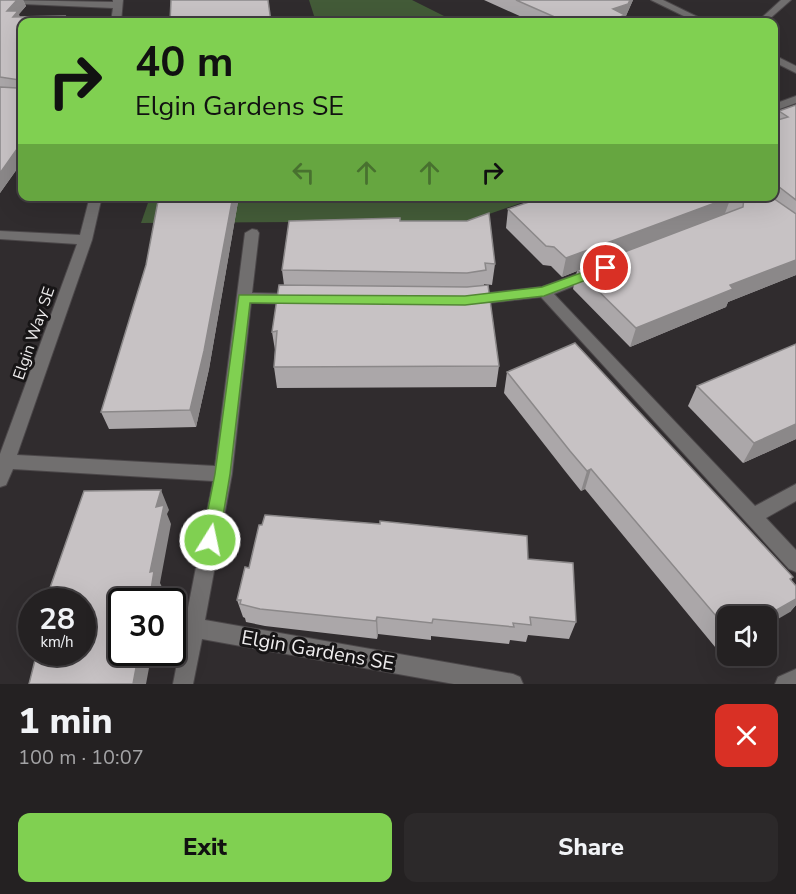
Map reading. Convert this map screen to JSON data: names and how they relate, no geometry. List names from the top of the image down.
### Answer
{
  "streets": {
    "street": ["Elgin Way SE", "Elgin Gardens SE"]
  },
  "page": {
    "turn": ["40 m", "Elgin Gardens SE"],
    "speed": "28 km/h",
    "limit": "30",
    "heading": ["1 min", "100 m · 10:07"],
    "buttons": ["Exit", "Share"]
  }
}
